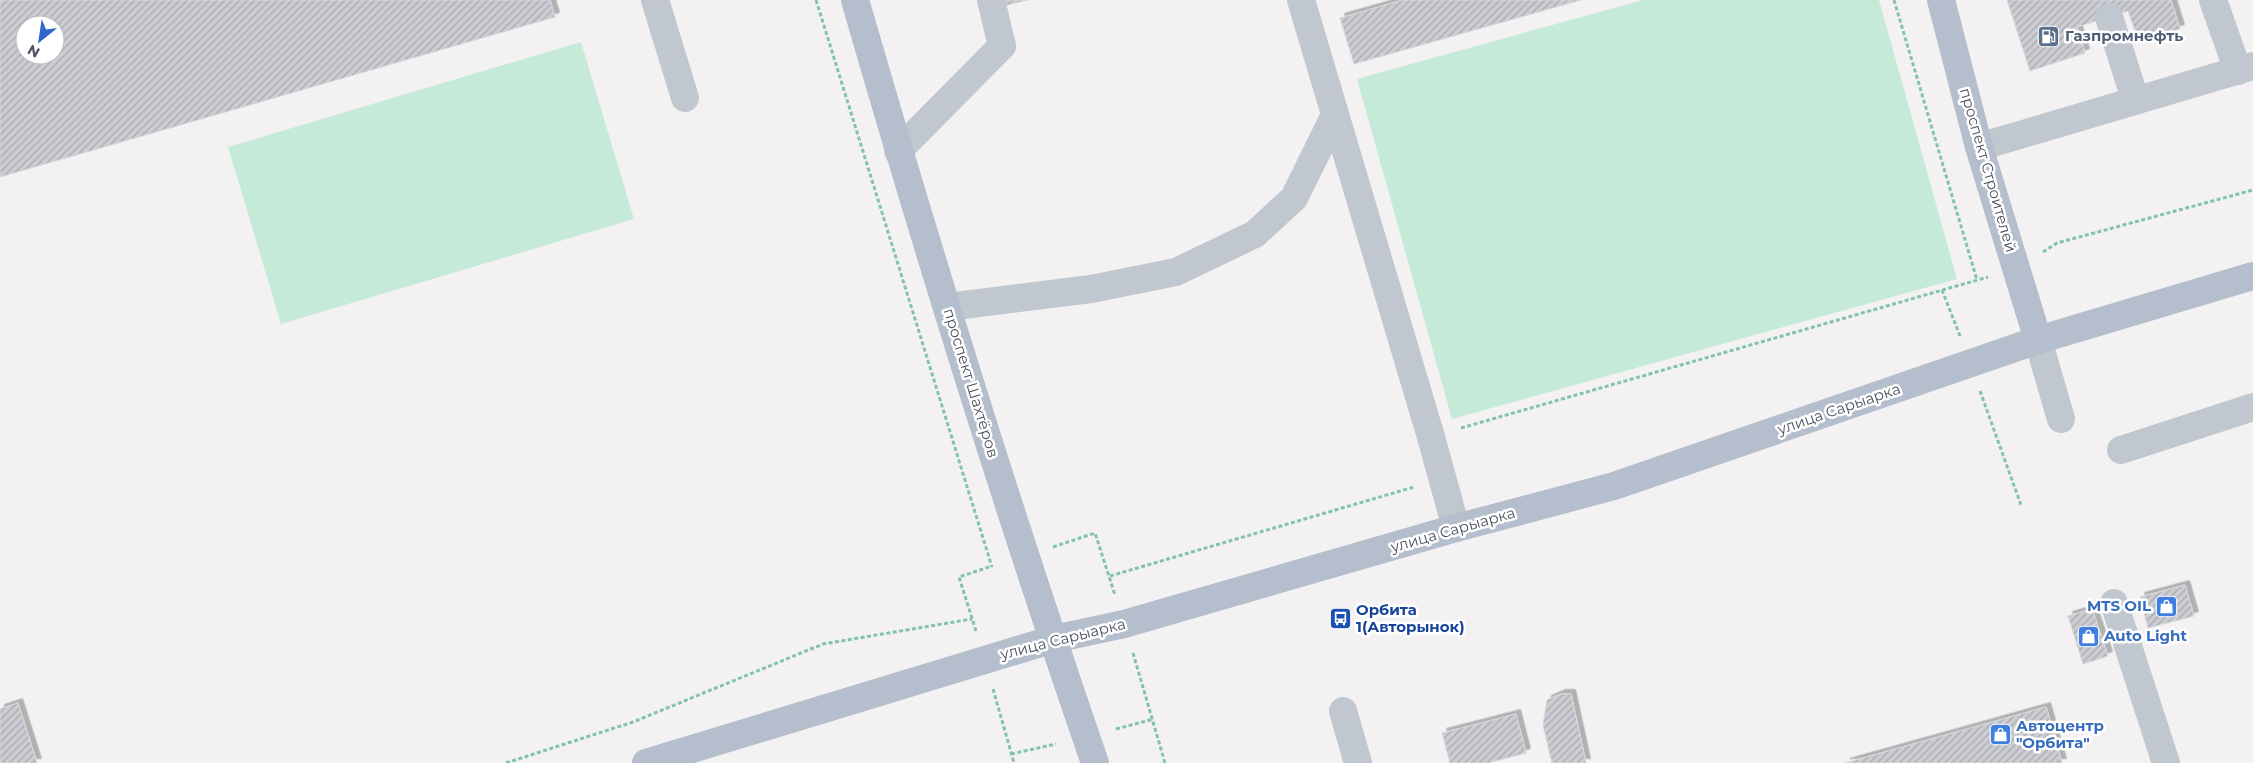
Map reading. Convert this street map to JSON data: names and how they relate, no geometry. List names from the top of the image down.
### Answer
{
  "streets": {
    "main road": ["проспект Строителей", "проспект Шахтёров", "улица Сарыарка"]
  },
  "crossings": [
    ["проспект Строителей", "улица Сарыарка"],
    ["проспект Шахтёров", "улица Сарыарка"]
  ],
  "places": {
    "fuel station": ["Газпромнефть"],
    "shop": ["MTS OIL", "Auto Light", "Автоцентр \"Орбита\""],
    "bus stop": ["Орбита 1(Авторынок)"]
  },
  "north": "bottom left"
}
